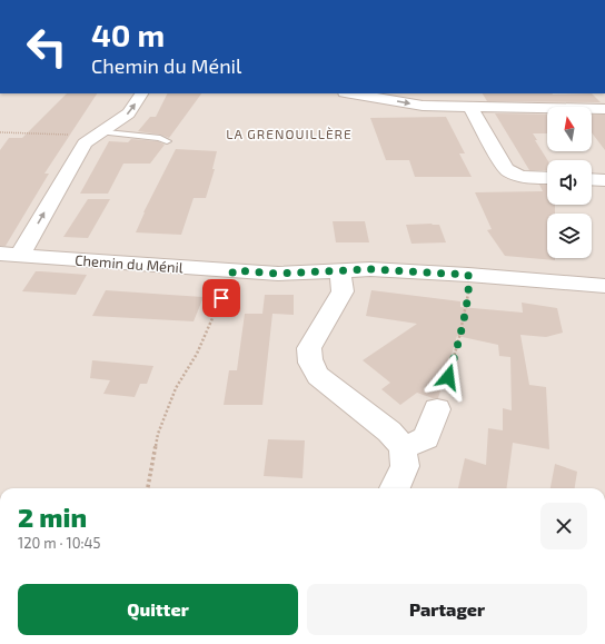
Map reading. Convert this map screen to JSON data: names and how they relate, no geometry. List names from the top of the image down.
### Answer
{
  "streets": {
    "street": ["Chemin du Ménil"]
  },
  "districts": ["LA GRENOUILLÈRE"],
  "north": "top",
  "page": {
    "turn": ["40 m", "Chemin du Ménil"],
    "heading": ["2 min", "120 m · 10:45"],
    "buttons": ["Quitter", "Partager"]
  }
}
